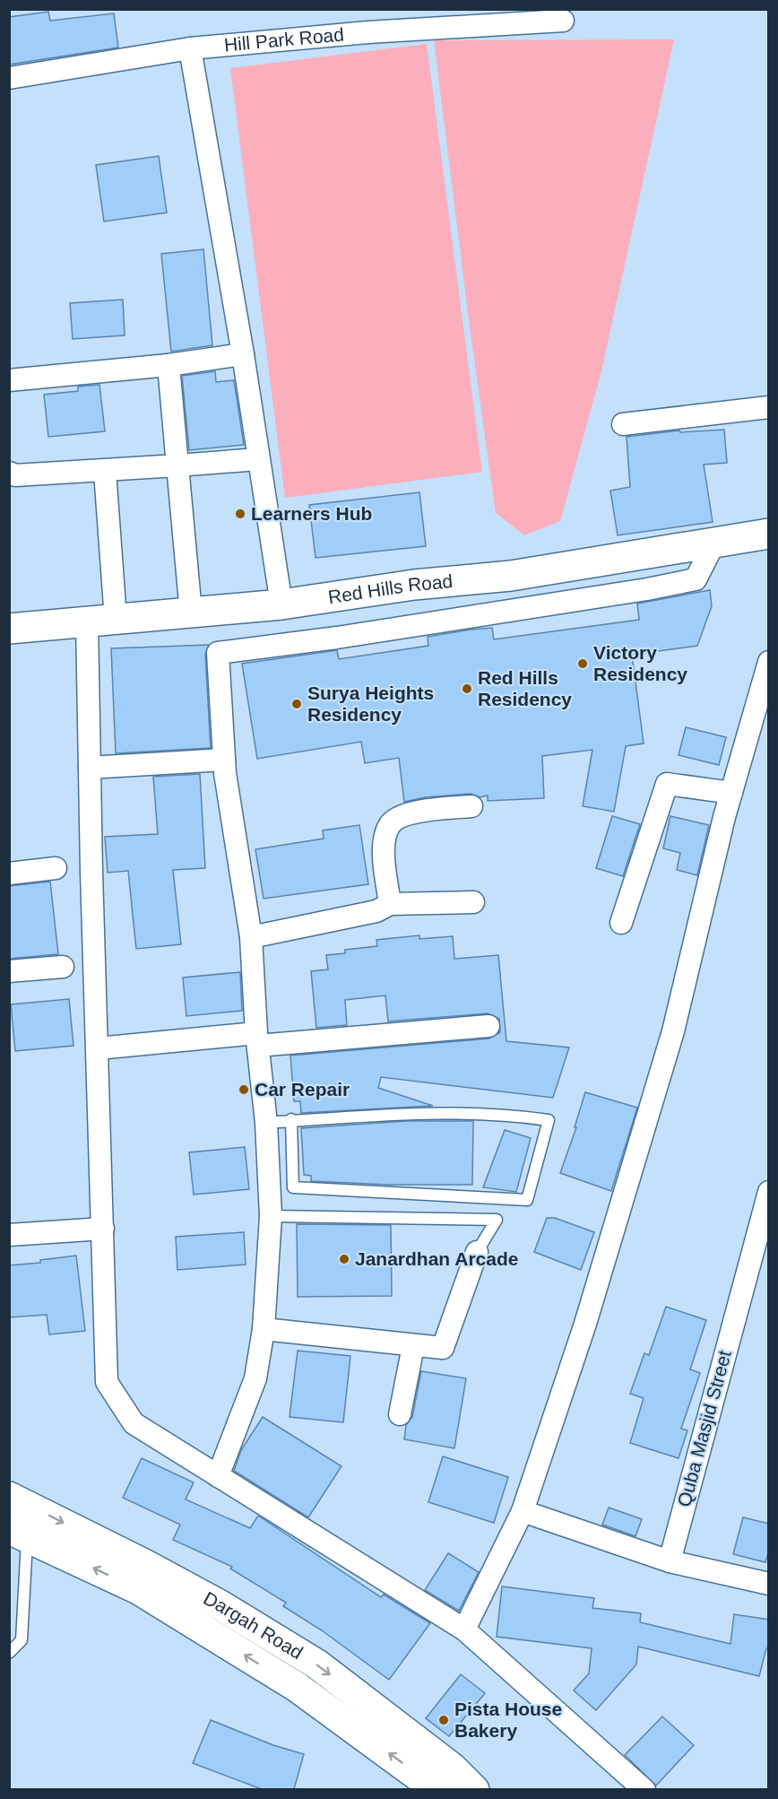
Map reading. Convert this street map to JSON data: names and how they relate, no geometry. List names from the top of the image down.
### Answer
{
  "streets": {
    "main road": ["Red Hills Road", "Dargah Road"],
    "street": ["Hill Park Road", "Quba Masjid Street"]
  },
  "places": [
    "Learners Hub",
    "Victory Residency",
    "Red Hills Residency",
    "Surya Heights Residency",
    "Car Repair",
    "Janardhan Arcade",
    "Pista House Bakery"
  ]
}
